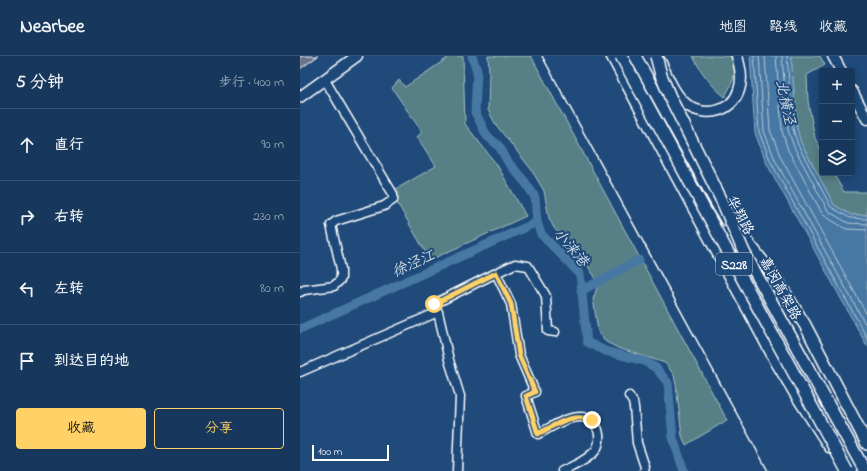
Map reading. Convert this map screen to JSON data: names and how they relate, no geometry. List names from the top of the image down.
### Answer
{
  "streets": {
    "highway": ["S228", "嘉闵高架路"],
    "main road": ["华翔路"]
  },
  "crossings": [
    ["华翔路", "嘉闵高架路"]
  ],
  "water": ["北横泾", "小涞港", "徐泾江"],
  "scale_bar": "100 m",
  "page": {
    "header": "Nearbee",
    "nav": ["地图", "路线", "收藏"],
    "heading": ["5 分钟", "步行 · 400 m"],
    "map_buttons": ["+", "−"],
    "list": [
      ["直行", "90 m"],
      ["右转", "230 m"],
      ["左转", "80 m"],
      "到达目的地"
    ],
    "buttons": ["收藏", "分享"],
    "scale": "100 m"
  }
}
